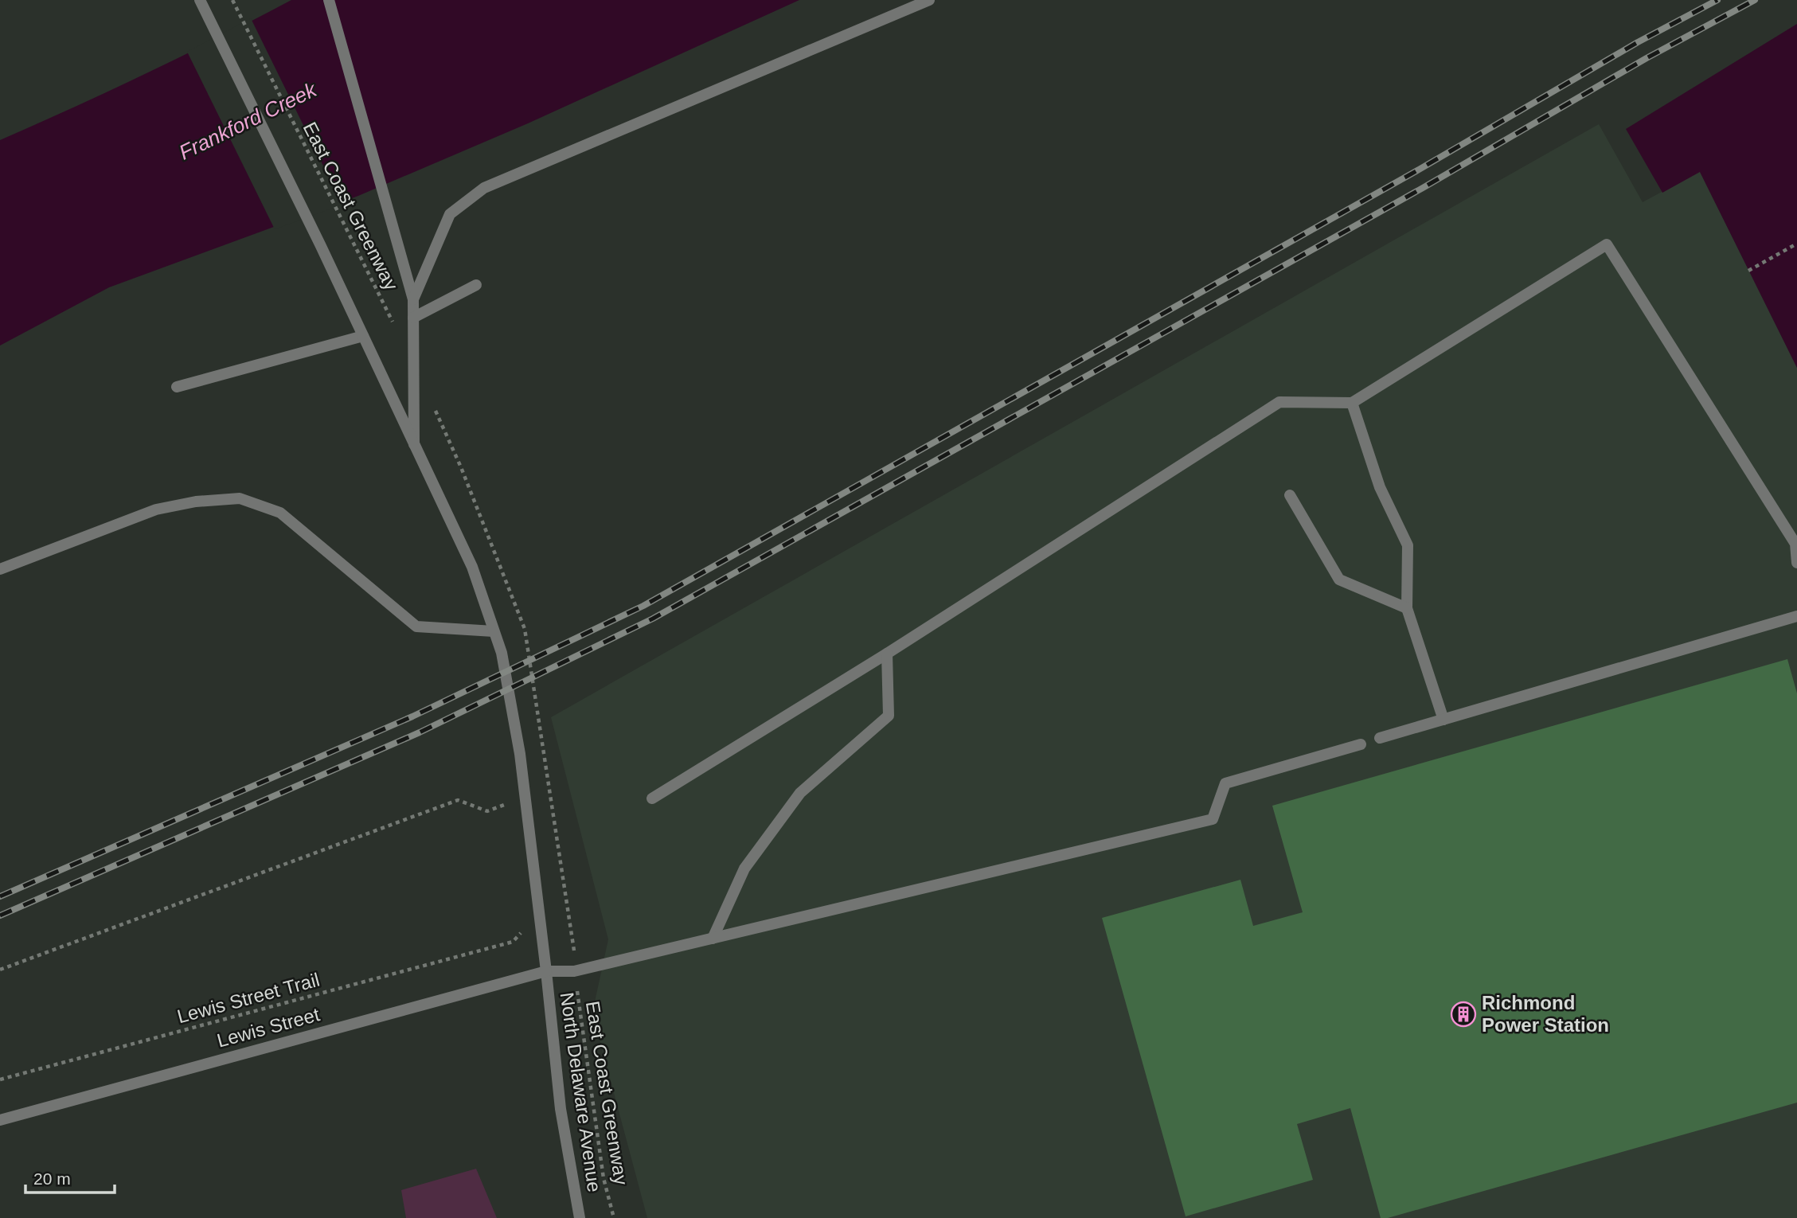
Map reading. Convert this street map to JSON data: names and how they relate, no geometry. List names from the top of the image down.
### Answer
{
  "streets": {
    "street": ["Lewis Street", "North Delaware Avenue"],
    "path": ["East Coast Greenway", "Lewis Street Trail"]
  },
  "crossings": [
    ["East Coast Greenway", "Lewis Street"],
    ["Lewis Street", "North Delaware Avenue"]
  ],
  "water": ["Frankford Creek"],
  "places": {
    "building": ["Richmond Power Station"]
  },
  "scale_bar": "20 m"
}
